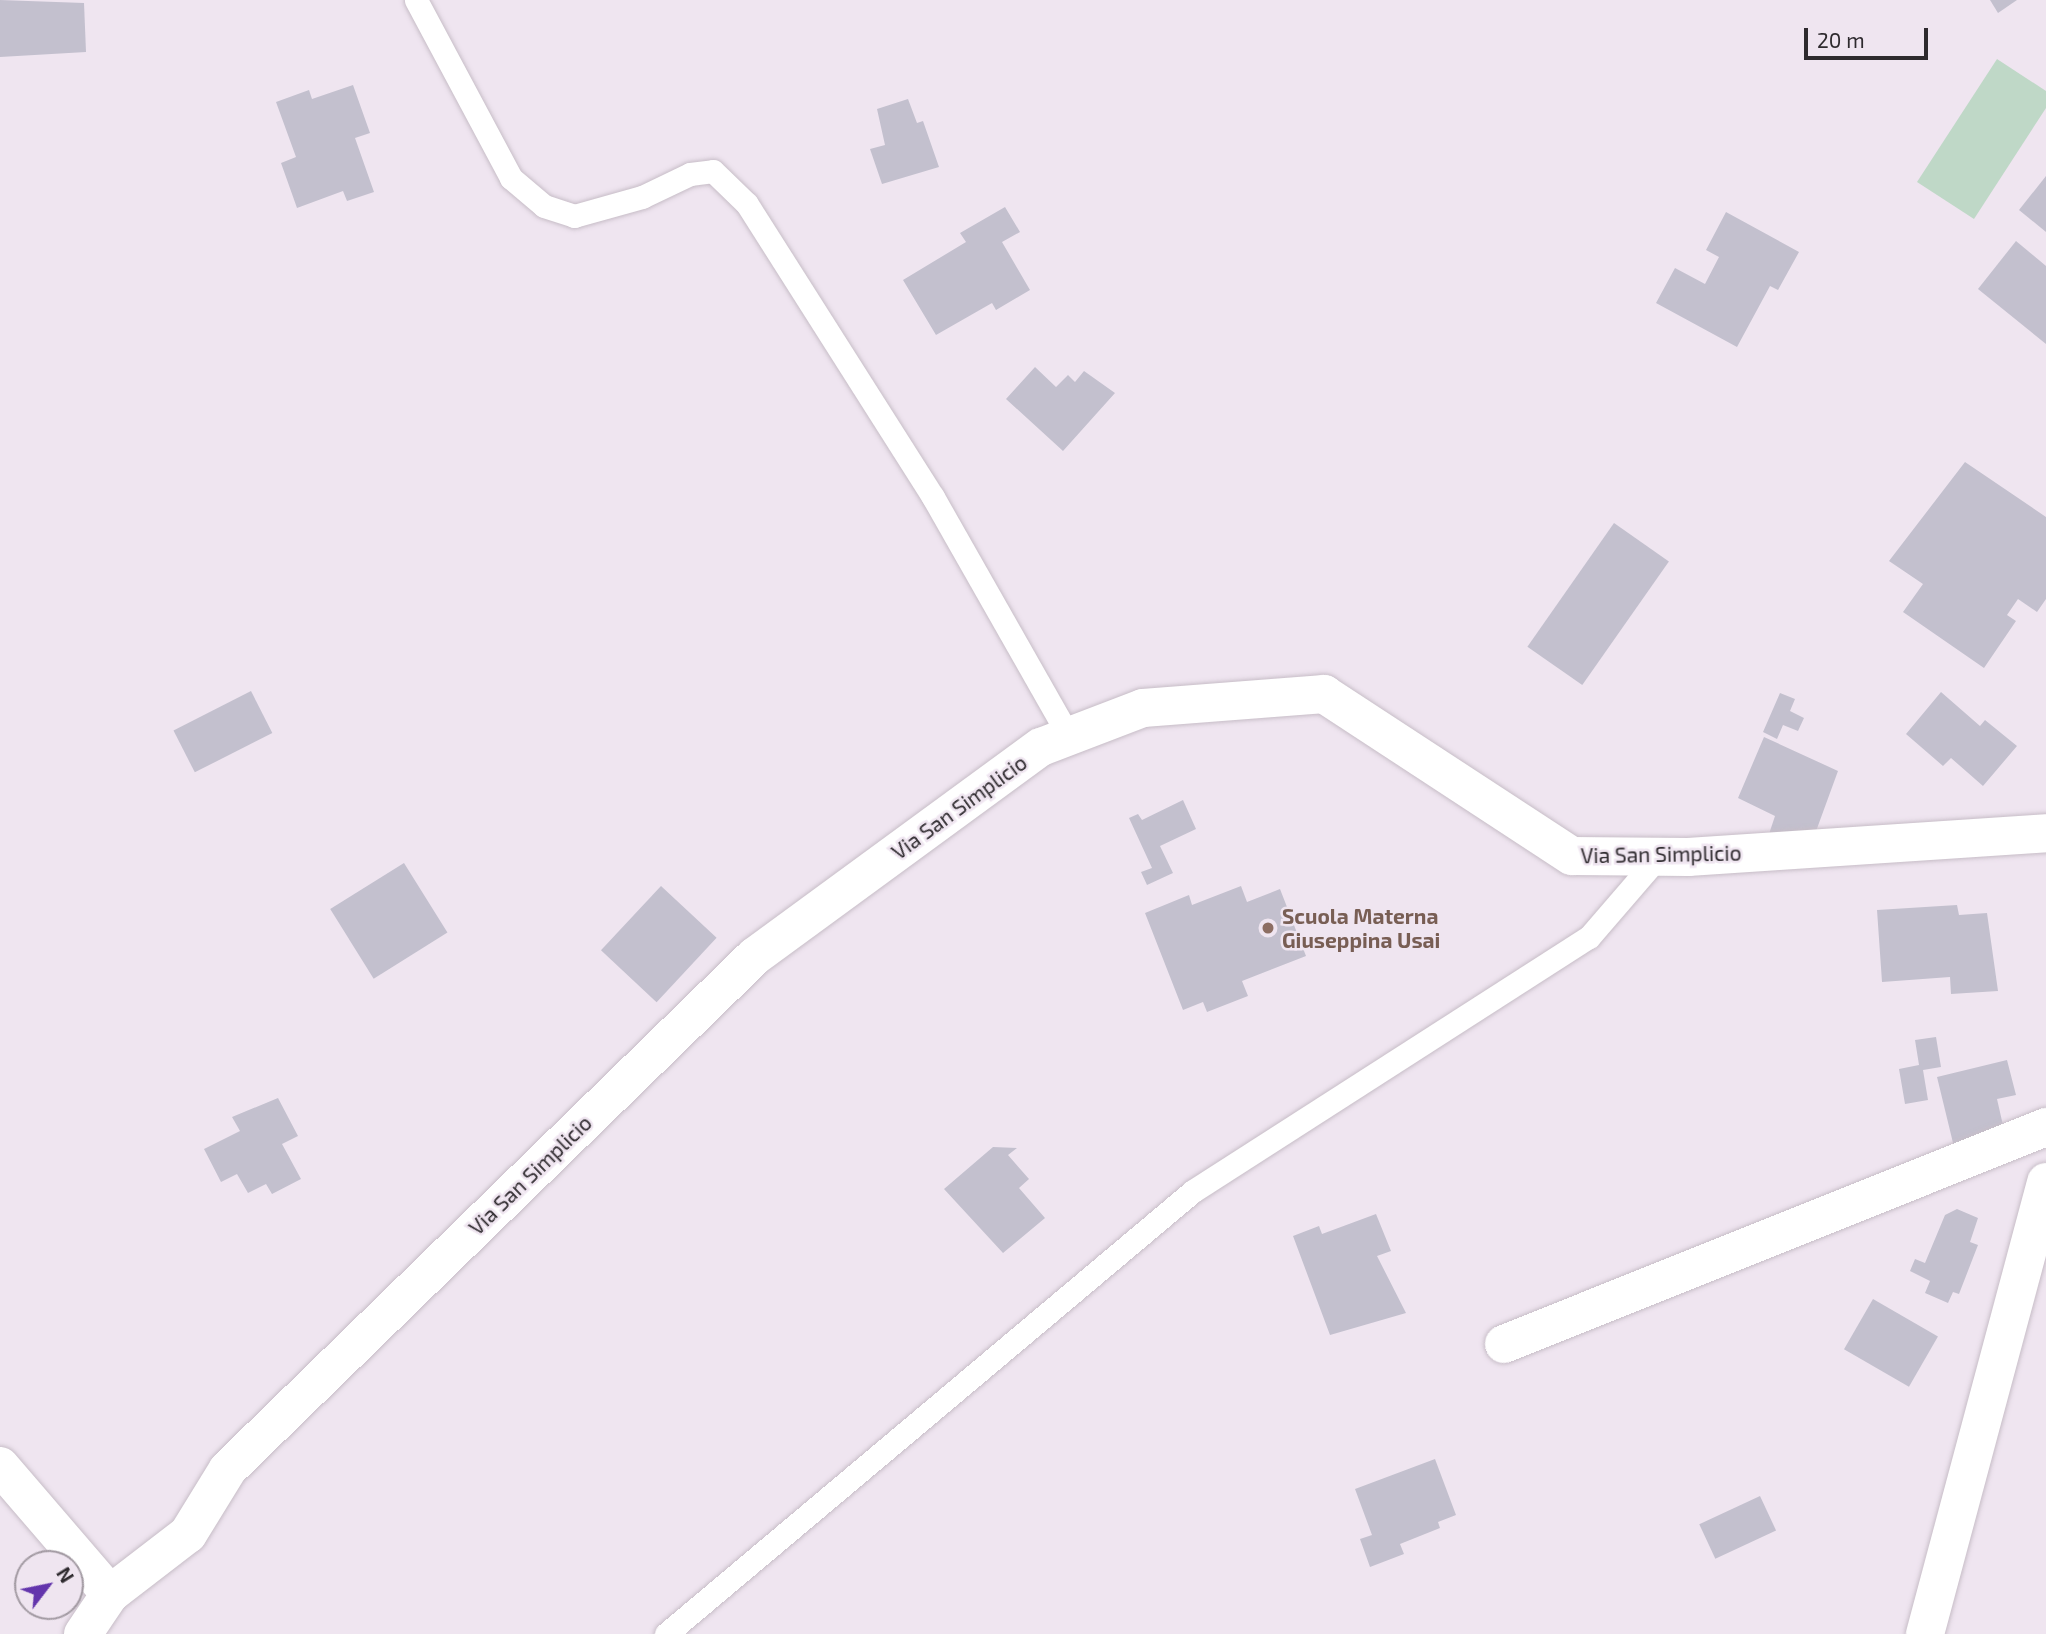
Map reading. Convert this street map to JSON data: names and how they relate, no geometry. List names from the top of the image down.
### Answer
{
  "streets": {
    "street": ["Via San Simplicio"]
  },
  "places": ["Scuola Materna Giuseppina Usai"],
  "scale_bar": "20 m",
  "north": "top right"
}
